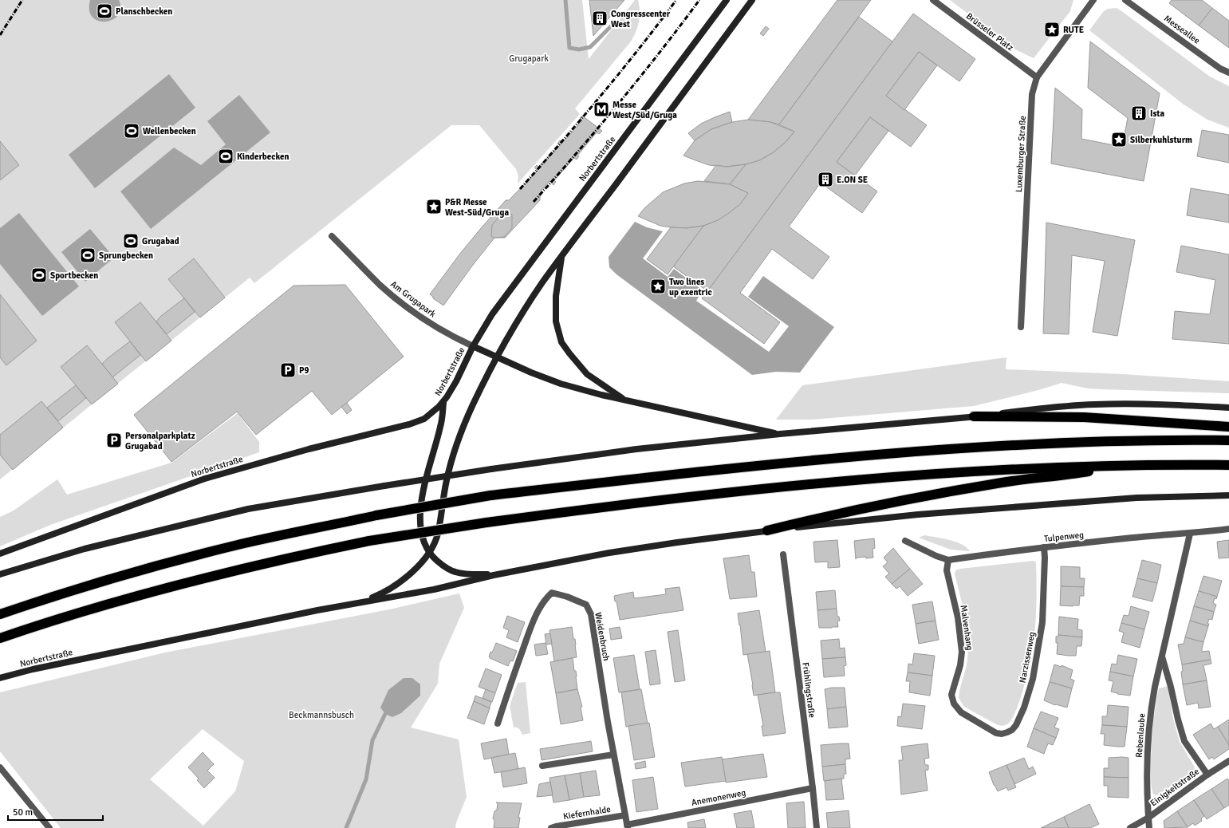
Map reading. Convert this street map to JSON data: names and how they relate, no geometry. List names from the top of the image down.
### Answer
{
  "streets": {
    "main road": ["Norbertstraße", "Am Grugapark"],
    "street": [
      "Messeallee",
      "Brüsseler Platz",
      "Luxemburger Straße",
      "Tulpenweg",
      "Malvenhang",
      "Weidenbruch",
      "Narzissenweg",
      "Frühlingstraße",
      "Rebenlaube",
      "Einigkeitstraße",
      "Anemonenweg",
      "Kiefernhalde"
    ]
  },
  "crossings": [
    ["Brüsseler Platz", "Luxemburger Straße"],
    ["Norbertstraße", "Am Grugapark"],
    ["Tulpenweg", "Malvenhang"],
    ["Tulpenweg", "Narzissenweg"],
    ["Tulpenweg", "Rebenlaube"],
    ["Malvenhang", "Narzissenweg"],
    ["Weidenbruch", "Anemonenweg"],
    ["Weidenbruch", "Kiefernhalde"],
    ["Frühlingstraße", "Anemonenweg"],
    ["Rebenlaube", "Einigkeitstraße"]
  ],
  "parks": ["Grugapark", "Beckmannsbusch"],
  "places": {
    "sports": [
      "Planschbecken",
      "Wellenbecken",
      "Kinderbecken",
      "Grugabad",
      "Sprungbecken",
      "Sportbecken"
    ],
    "building": ["Congresscenter West", "Ista", "E.ON SE"],
    "place": [
      "RUTE",
      "Silberkuhlsturm",
      "P&R Messe West-Süd/Gruga",
      "Two lines up exentric"
    ],
    "metro station": ["Messe West/Süd/Gruga"],
    "parking": ["P9", "Personalparkplatz Grugabad"]
  },
  "scale_bar": "50 m"
}
